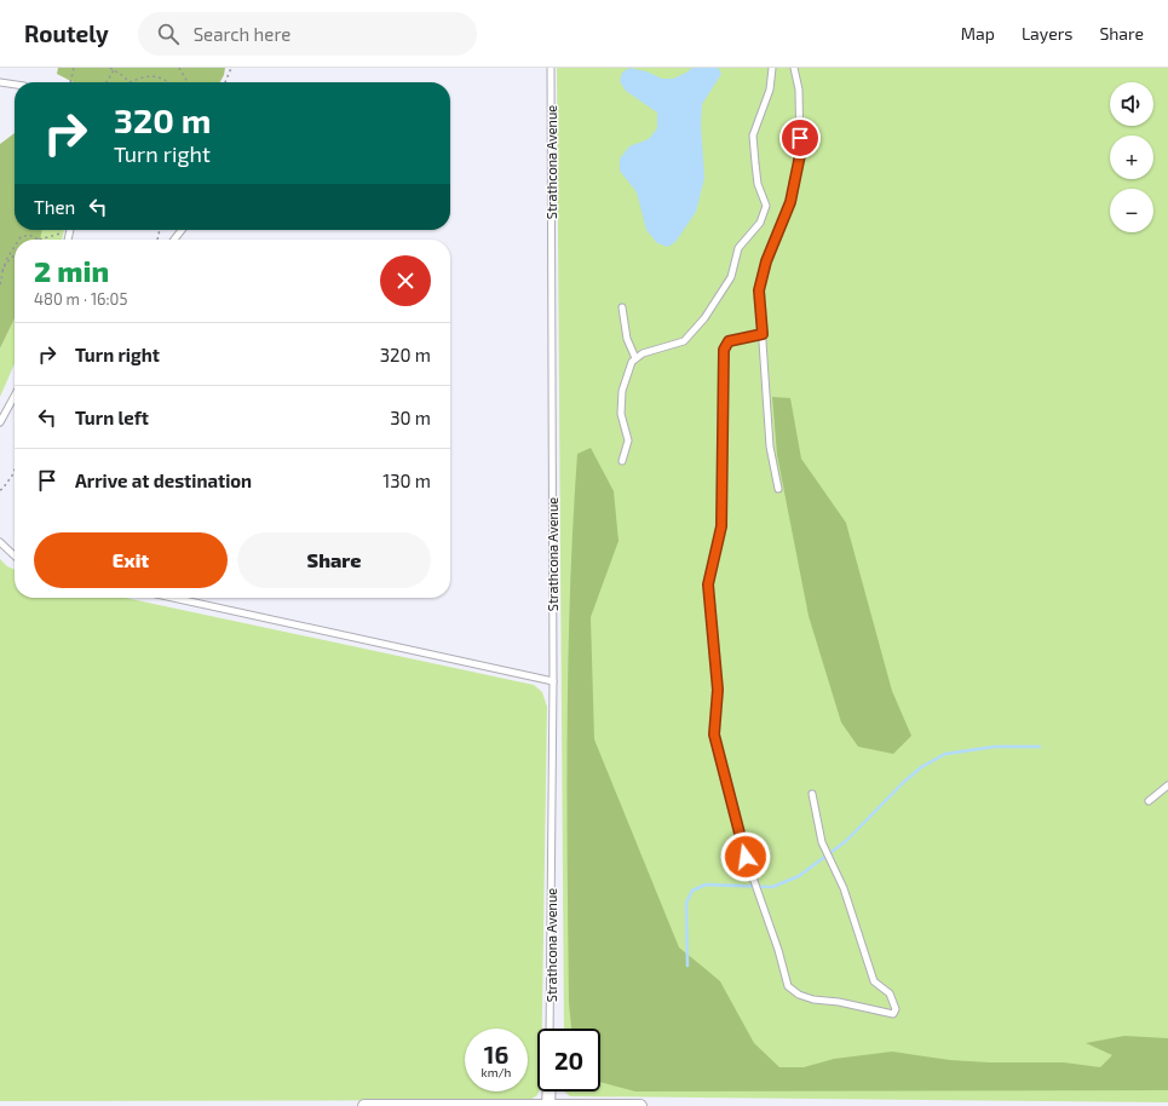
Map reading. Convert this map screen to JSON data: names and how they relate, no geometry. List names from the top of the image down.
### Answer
{
  "streets": {
    "lane": ["Strathcona Avenue"]
  },
  "page": {
    "header": "Routely",
    "search": "Search here",
    "nav": ["Map", "Layers", "Share"],
    "map_buttons": ["+", "−"],
    "turn": ["320 m", "Turn right"],
    "then": "Then",
    "heading": ["2 min", "480 m · 16:05"],
    "list": [
      {
        "name": "Turn right",
        "value": "320 m"
      },
      {
        "name": "Turn left",
        "value": "30 m"
      },
      {
        "name": "Arrive at destination",
        "value": "130 m"
      }
    ],
    "buttons": ["Exit", "Share"],
    "speed": "16 km/h",
    "limit": "20"
  }
}
